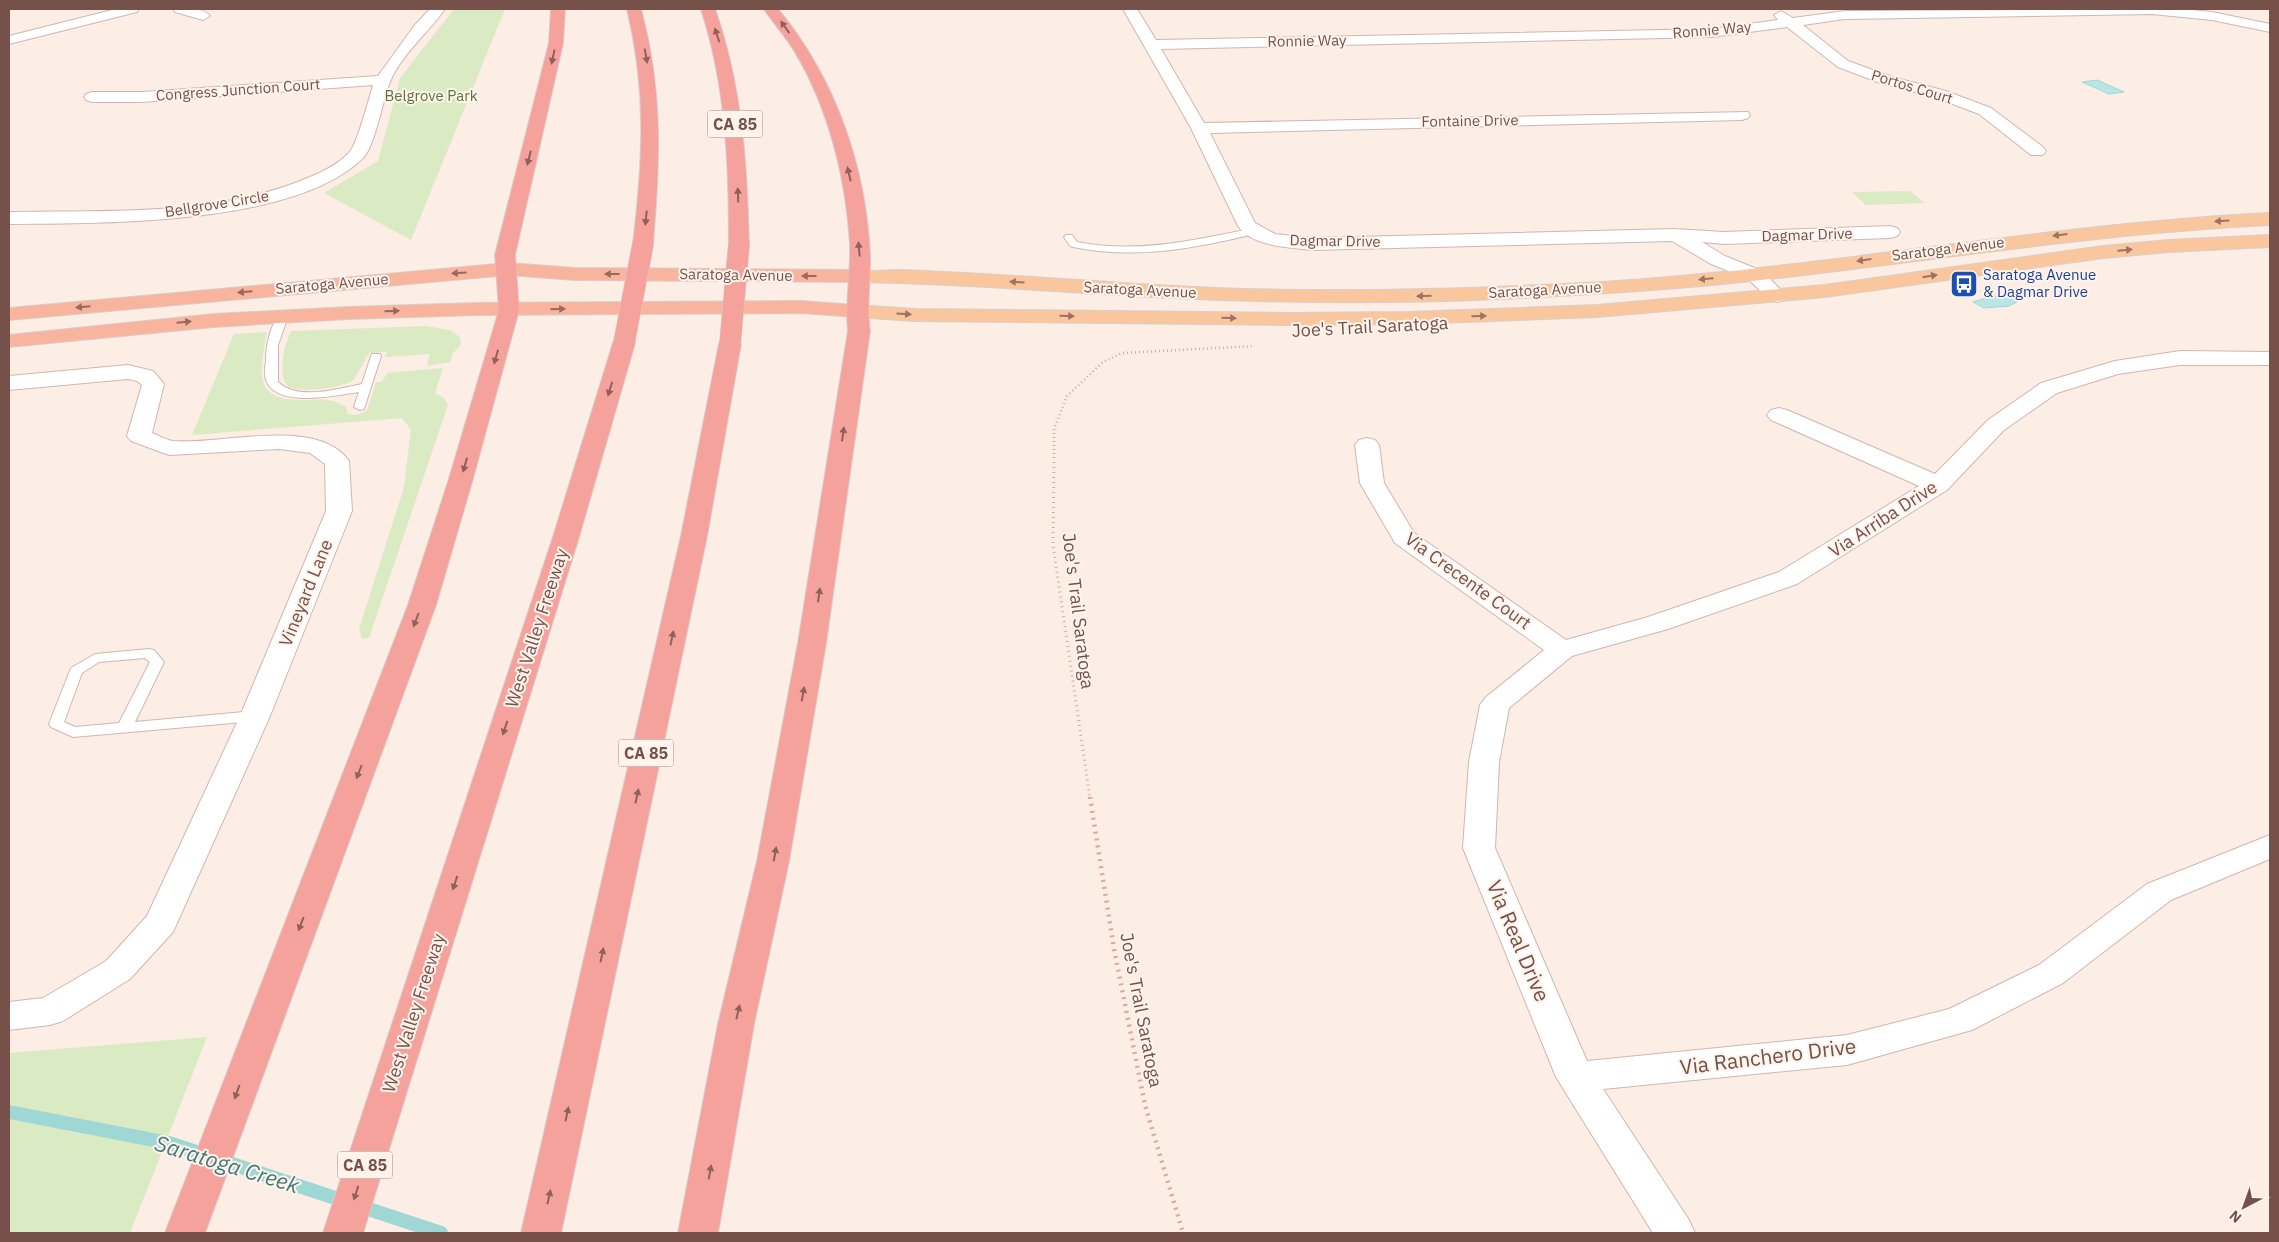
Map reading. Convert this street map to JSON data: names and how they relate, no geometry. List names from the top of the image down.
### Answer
{
  "streets": {
    "highway": ["CA 85", "Saratoga Avenue", "West Valley Freeway"],
    "street": [
      "Ronnie Way",
      "Portos Court",
      "Congress Junction Court",
      "Fontaine Drive",
      "Bellgrove Circle",
      "Dagmar Drive",
      "Via Arriba Drive",
      "Via Crecente Court",
      "Vineyard Lane",
      "Via Real Drive",
      "Via Ranchero Drive"
    ],
    "path": ["Joe's Trail Saratoga"]
  },
  "crossings": [
    ["Ronnie Way", "Portos Court"],
    ["Congress Junction Court", "Bellgrove Circle"],
    ["Dagmar Drive", "Saratoga Avenue"],
    ["Via Arriba Drive", "Via Crecente Court"],
    ["Via Arriba Drive", "Via Real Drive"],
    ["Via Crecente Court", "Via Real Drive"],
    ["Via Real Drive", "Via Ranchero Drive"]
  ],
  "water": ["Saratoga Creek"],
  "parks": ["Belgrove Park"],
  "places": {
    "bus stop": ["Saratoga Avenue & Dagmar Drive"]
  },
  "north": "bottom left"
}
